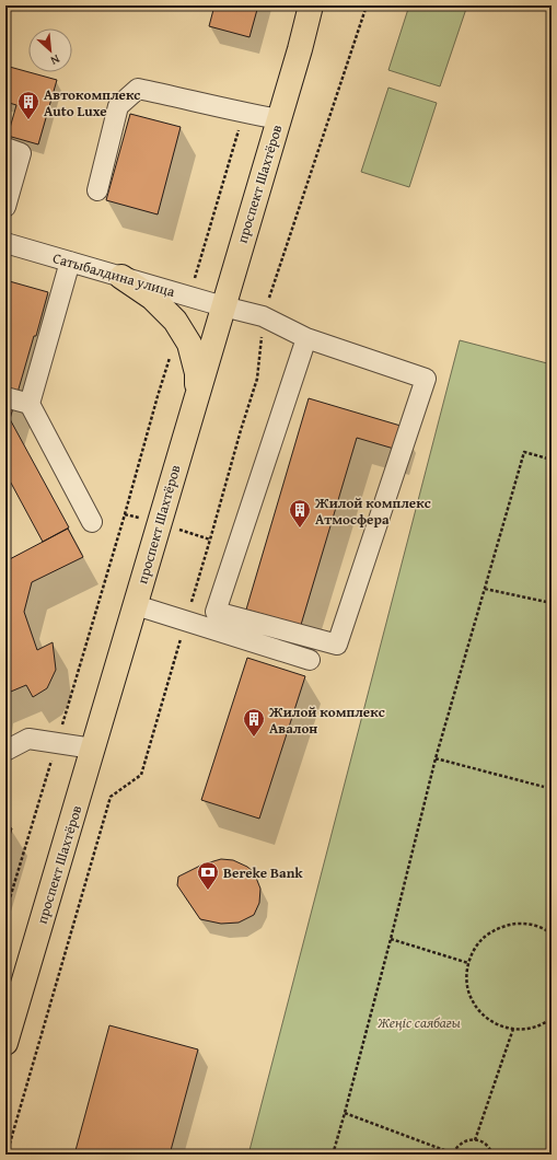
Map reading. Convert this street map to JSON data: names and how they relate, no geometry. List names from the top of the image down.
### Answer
{
  "streets": {
    "main road": ["проспект Шахтёров"],
    "street": ["Сатыбалдина улица"]
  },
  "crossings": [
    ["проспект Шахтёров", "Сатыбалдина улица"]
  ],
  "parks": ["Жеңіс саябағы"],
  "places": {
    "building": ["Автокомплекс Auto Luxe", "Жилой комплекс Атмосфера", "Жилой комплекс Авалон"],
    "bank": ["Bereke Bank"]
  },
  "north": "bottom right"
}
